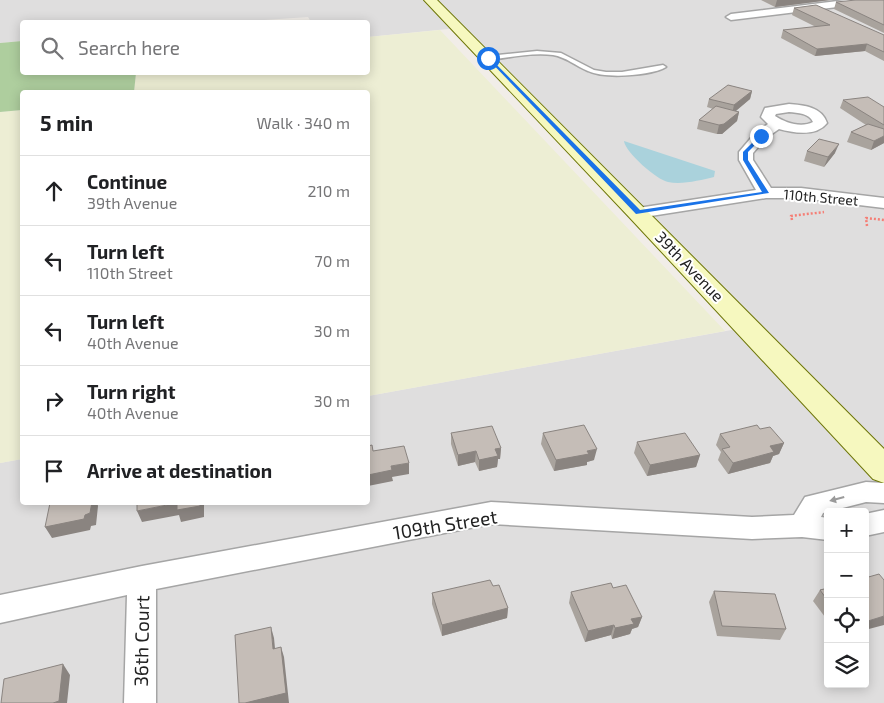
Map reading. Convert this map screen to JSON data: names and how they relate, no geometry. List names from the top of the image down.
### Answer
{
  "streets": {
    "main road": ["39th Avenue"],
    "street": ["110th Street", "109th Street", "36th Court"]
  },
  "crossings": [
    ["110th Street", "39th Avenue"],
    ["109th Street", "36th Court"]
  ],
  "page": {
    "search": "Search here",
    "heading": ["5 min", "Walk · 340 m"],
    "list": [
      ["Continue", "39th Avenue", "210 m"],
      ["Turn left", "110th Street", "70 m"],
      ["Turn left", "40th Avenue", "30 m"],
      ["Turn right", "40th Avenue", "30 m"],
      "Arrive at destination"
    ],
    "map_buttons": ["+", "−"]
  }
}
